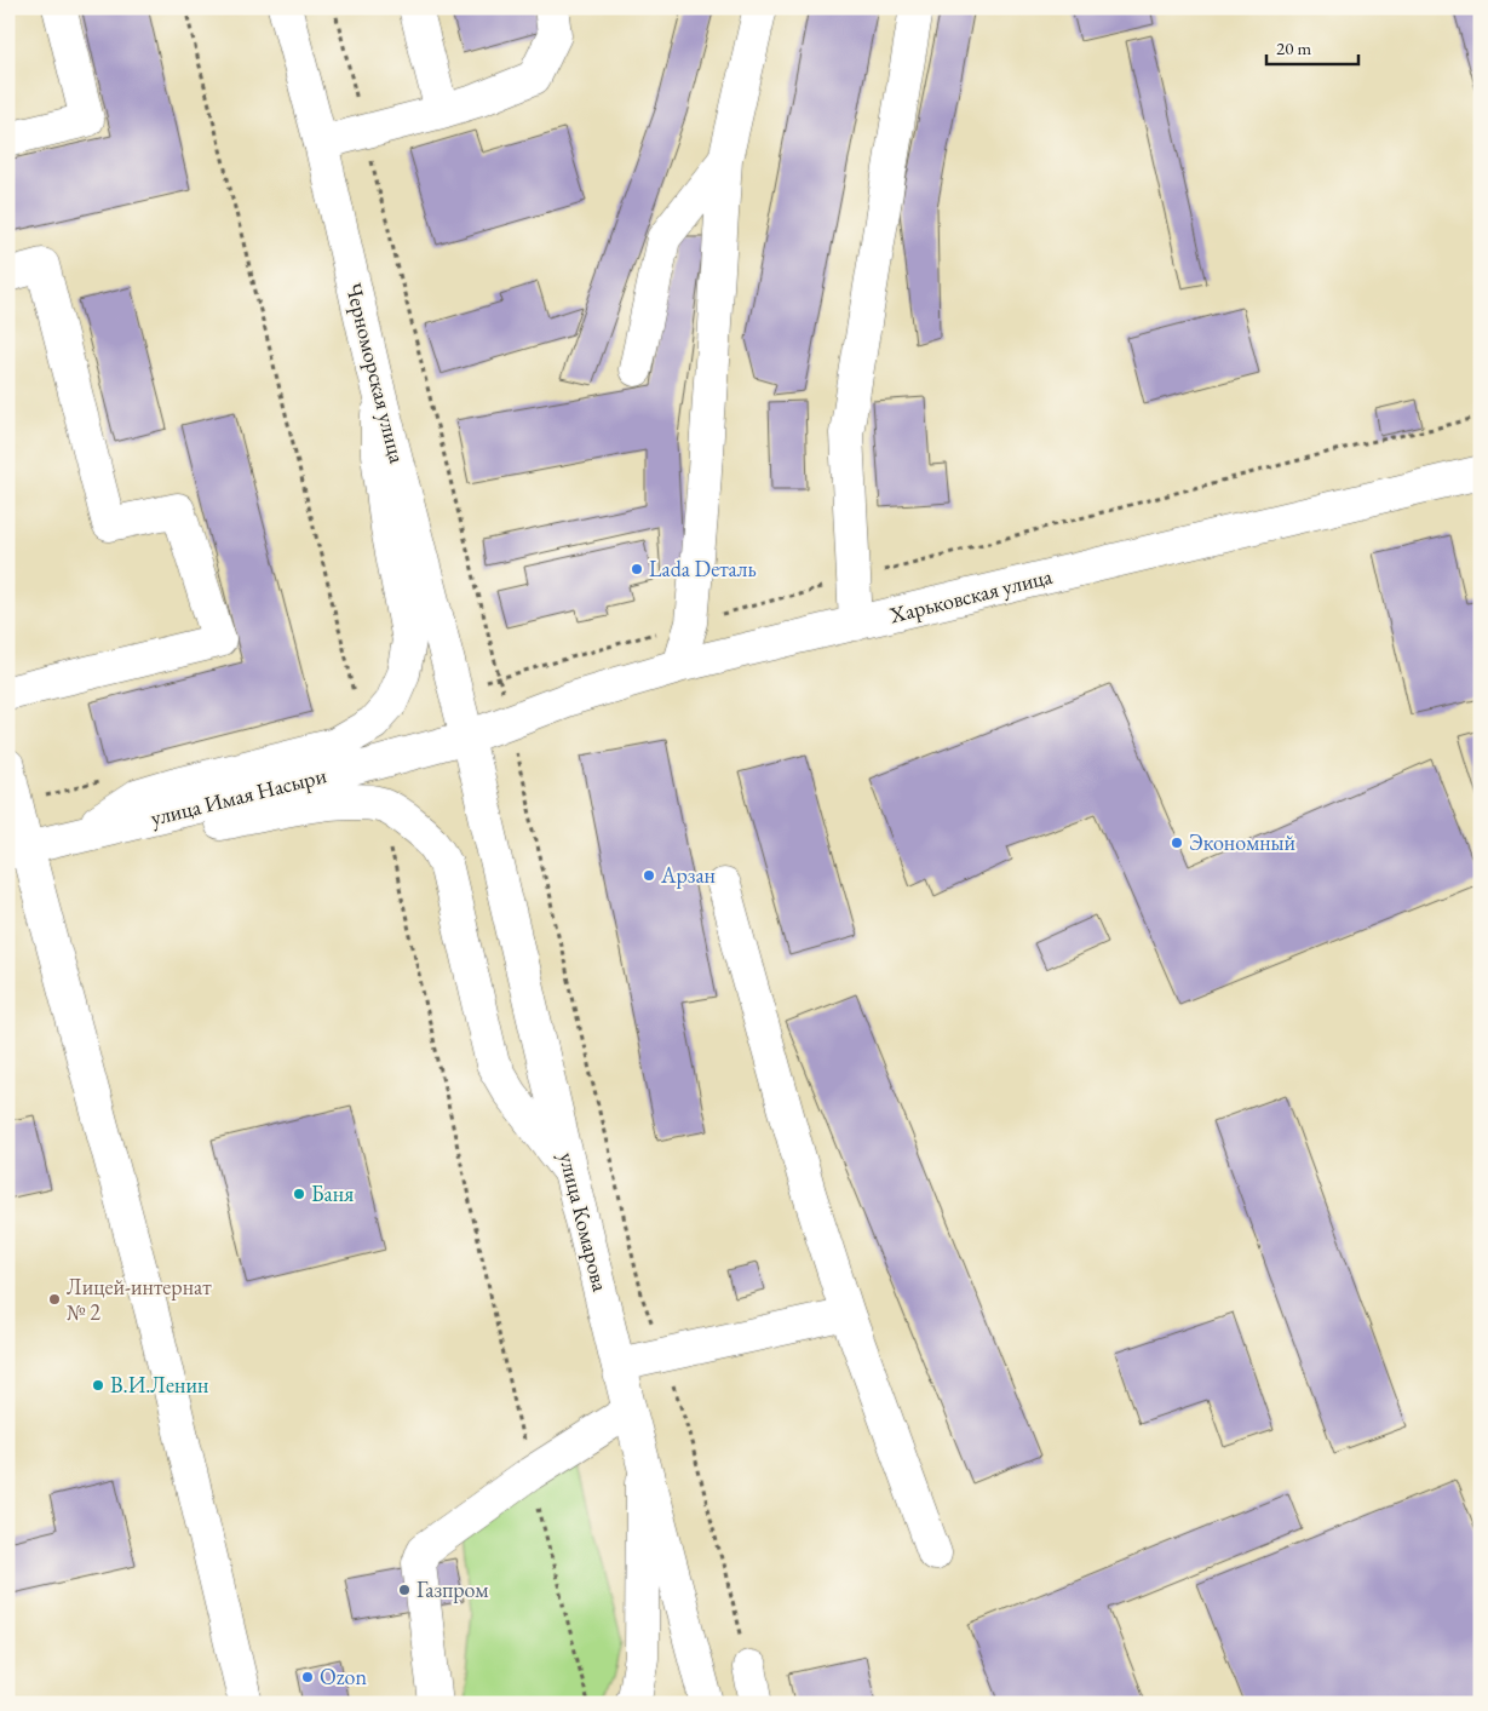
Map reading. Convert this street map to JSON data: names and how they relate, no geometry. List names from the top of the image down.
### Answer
{
  "streets": {
    "street": [
      "Черноморская улица",
      "Харьковская улица",
      "улица Имая Насыри",
      "улица Комарова"
    ]
  },
  "crossings": [
    ["Черноморская улица", "Харьковская улица"],
    ["Черноморская улица", "улица Имая Насыри"],
    ["Черноморская улица", "улица Комарова"],
    ["Харьковская улица", "улица Имая Насыри"],
    ["Харьковская улица", "улица Комарова"],
    ["улица Имая Насыри", "улица Комарова"]
  ],
  "places": [
    "Lada Dеталь",
    "Экономный",
    "Арзан",
    "Баня",
    "Лицей-интернат № 2",
    "В.И.Ленин",
    "Газпром",
    "Ozon"
  ],
  "scale_bar": "20 m"
}
